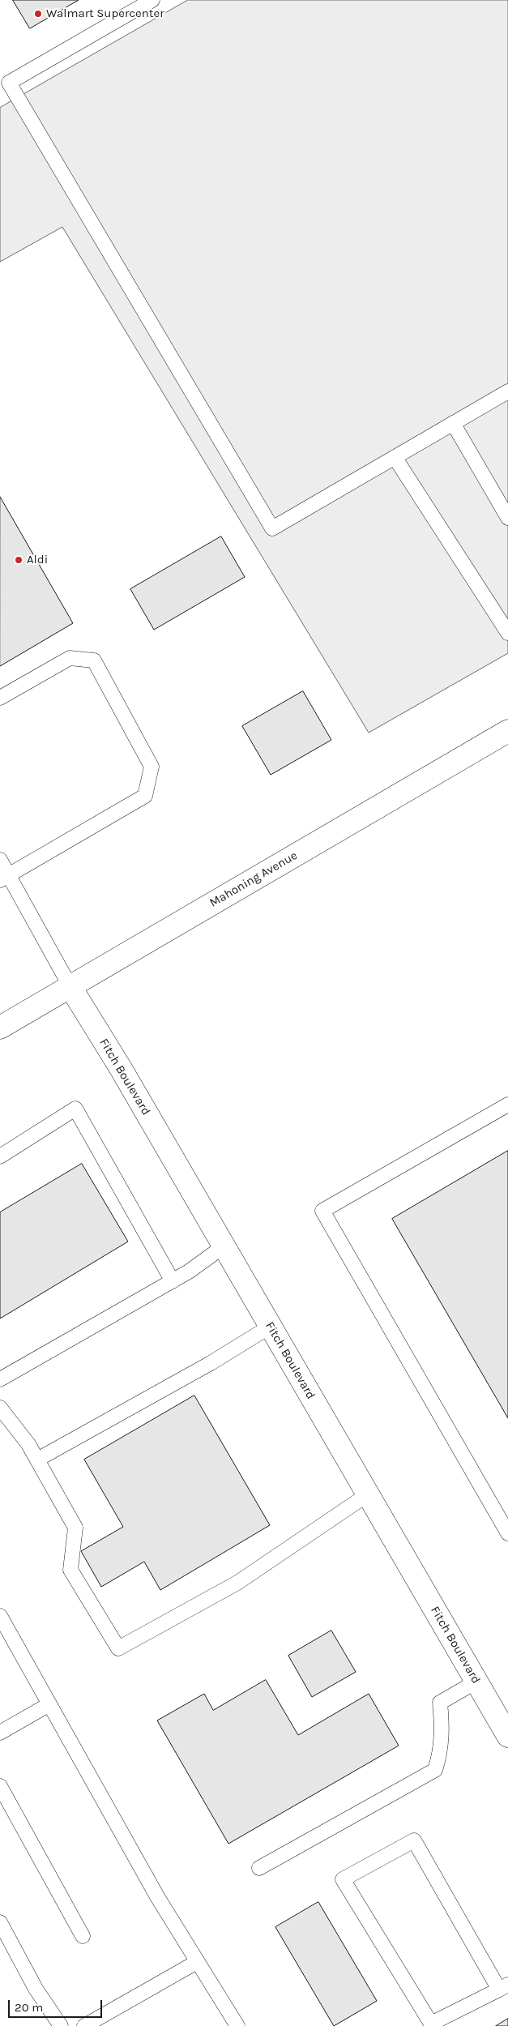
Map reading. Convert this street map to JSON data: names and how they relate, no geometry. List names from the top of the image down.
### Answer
{
  "streets": {
    "street": ["Mahoning Avenue", "Fitch Boulevard"]
  },
  "crossings": [
    ["Mahoning Avenue", "Fitch Boulevard"]
  ],
  "places": ["Walmart Supercenter", "Aldi"],
  "scale_bar": "20 m"
}
